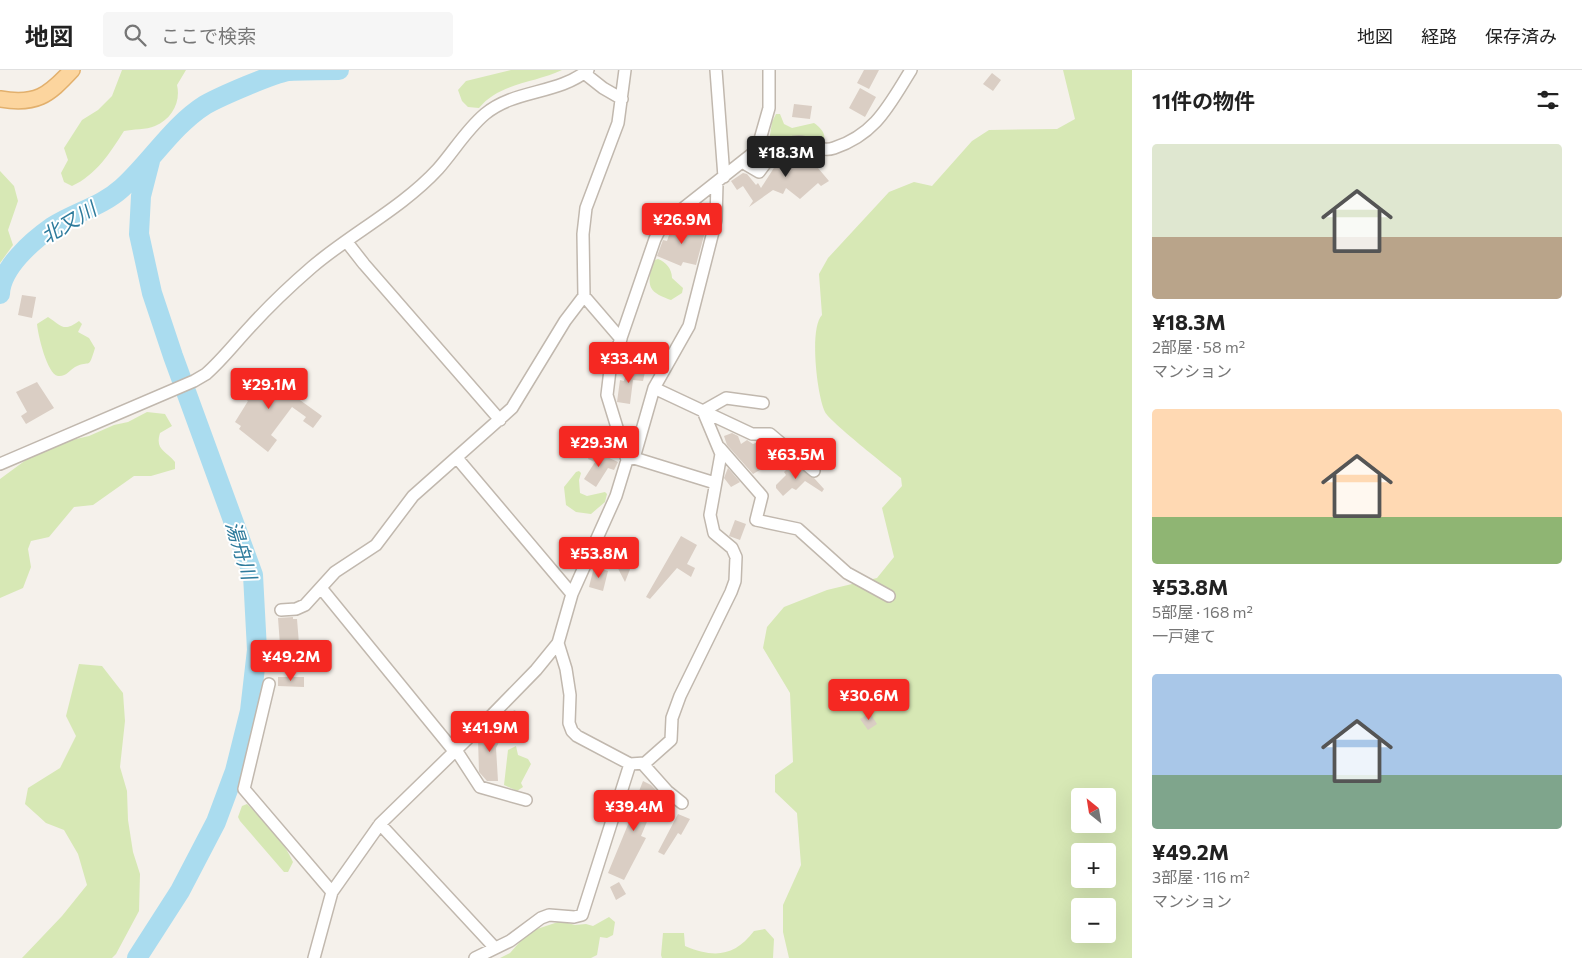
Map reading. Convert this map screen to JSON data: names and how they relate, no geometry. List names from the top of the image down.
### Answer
{
  "water": ["北又川", "湯舟川"],
  "north": "top left",
  "page": {
    "header": "地図",
    "search": "ここで検索",
    "nav": ["地図", "経路", "保存済み"],
    "heading": "11件の物件",
    "list": [
      {
        "name": "¥18.3M",
        "note": "2部屋 · 58 m² · マンション"
      },
      {
        "name": "¥53.8M",
        "note": "5部屋 · 168 m² · 一戸建て"
      },
      {
        "name": "¥49.2M",
        "note": "3部屋 · 116 m² · マンション"
      }
    ],
    "price": [
      "¥18.3M",
      "¥26.9M",
      "¥33.4M",
      "¥29.1M",
      "¥29.3M",
      "¥63.5M",
      "¥53.8M",
      "¥49.2M",
      "¥30.6M",
      "¥41.9M",
      "¥39.4M"
    ],
    "map_buttons": ["+", "−"]
  }
}
